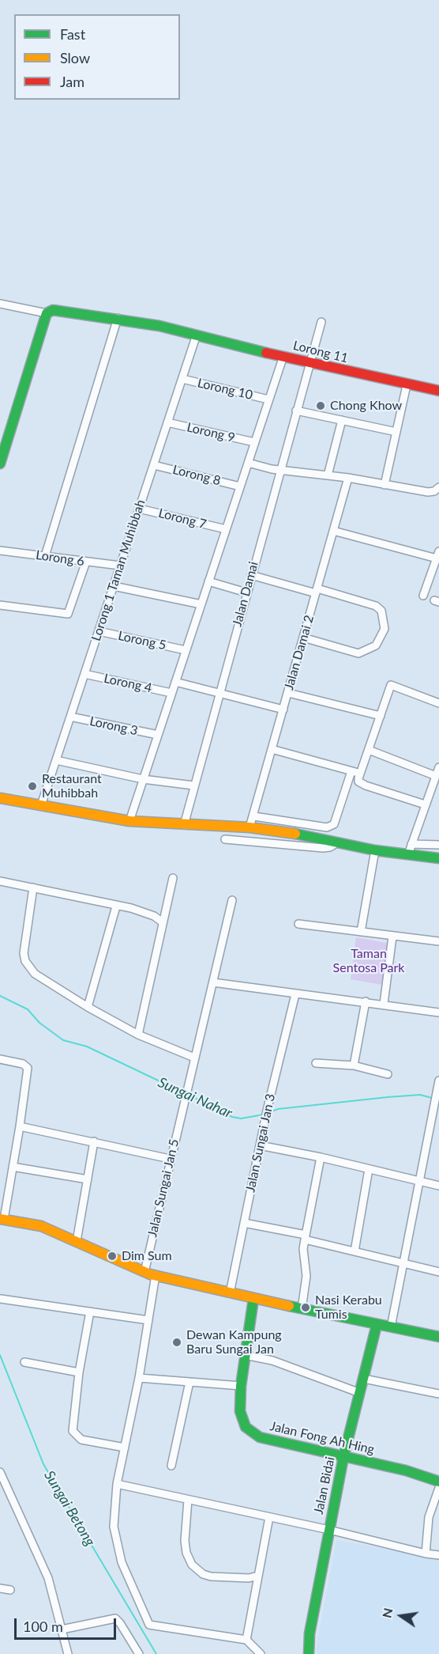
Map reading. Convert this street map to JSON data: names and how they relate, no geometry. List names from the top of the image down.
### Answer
{
  "streets": {
    "street": [
      "Lorong 11",
      "Lorong 10",
      "Lorong 9",
      "Lorong 8",
      "Lorong 7",
      "Lorong 6",
      "Lorong 1 Taman Muhibbah",
      "Jalan Damai",
      "Lorong 5",
      "Jalan Damai 2",
      "Lorong 4",
      "Lorong 3",
      "Jalan Sungai Jan 3",
      "Jalan Sungai Jan 5",
      "Jalan Fong Ah Hing",
      "Jalan Bidai"
    ]
  },
  "crossings": [
    ["Lorong 11", "Lorong 1 Taman Muhibbah"],
    ["Lorong 11", "Jalan Damai"],
    ["Lorong 10", "Lorong 1 Taman Muhibbah"],
    ["Lorong 9", "Lorong 1 Taman Muhibbah"],
    ["Lorong 8", "Lorong 1 Taman Muhibbah"],
    ["Lorong 7", "Lorong 1 Taman Muhibbah"],
    ["Lorong 6", "Lorong 1 Taman Muhibbah"],
    ["Lorong 1 Taman Muhibbah", "Lorong 5"],
    ["Lorong 1 Taman Muhibbah", "Lorong 4"],
    ["Lorong 1 Taman Muhibbah", "Lorong 3"],
    ["Jalan Fong Ah Hing", "Jalan Bidai"]
  ],
  "water": ["Sungai Nahar", "Sungai Betong"],
  "parks": ["Taman Sentosa Park"],
  "places": [
    "Chong Khow",
    "Restaurant Muhibbah",
    "Dim Sum",
    "Nasi Kerabu Tumis",
    "Dewan Kampung Baru Sungai Jan"
  ],
  "legend": ["Fast", "Slow", "Jam"],
  "scale_bar": "100 m",
  "north": "left"
}
